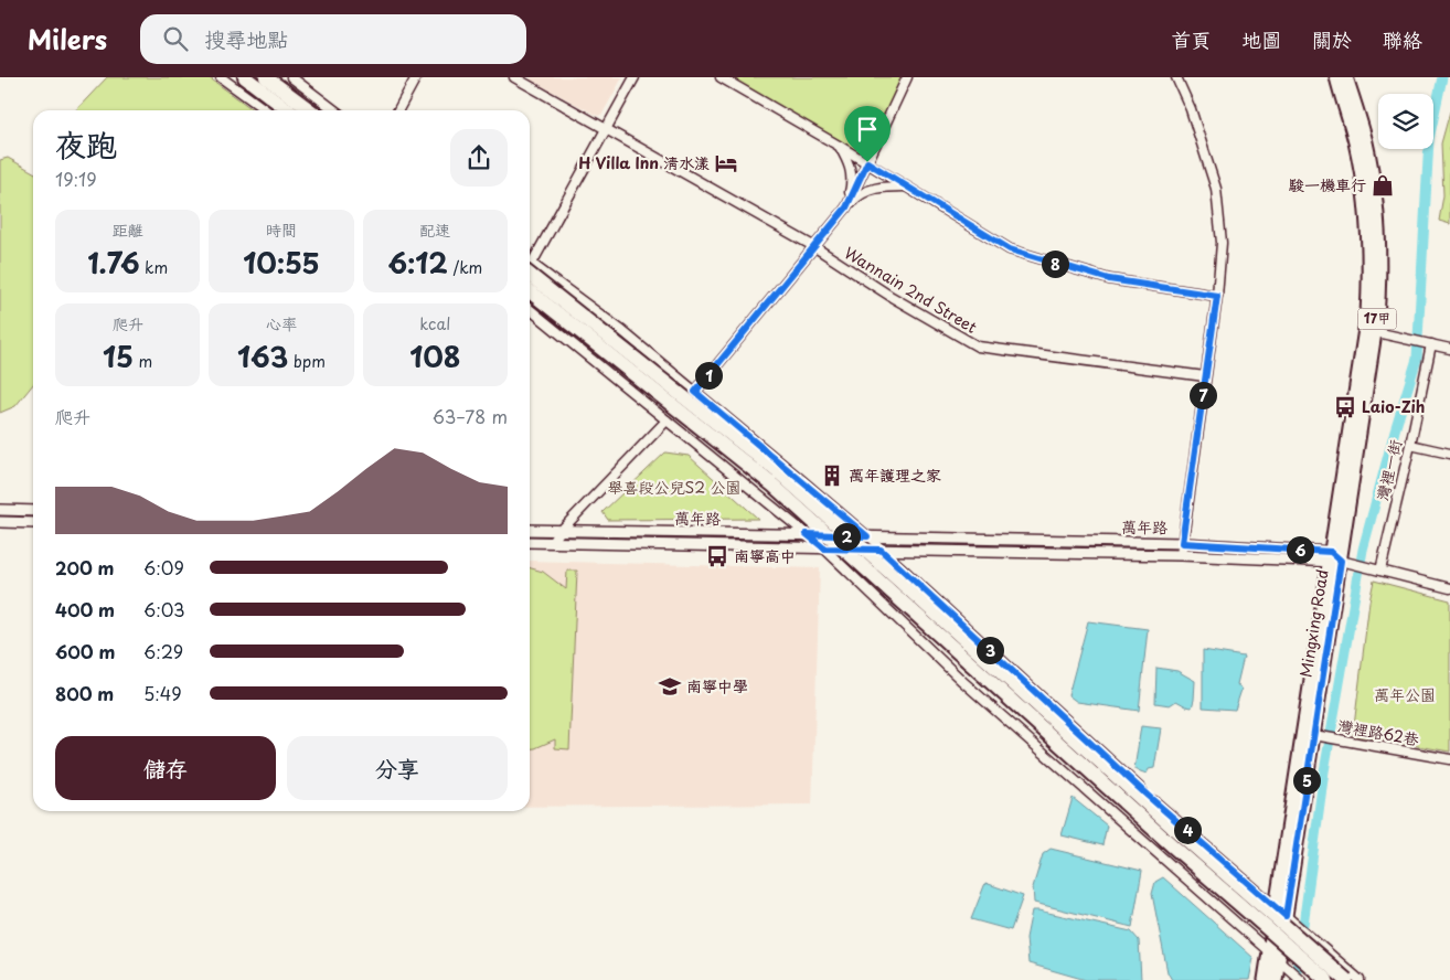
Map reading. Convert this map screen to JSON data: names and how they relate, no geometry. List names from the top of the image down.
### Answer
{
  "streets": {
    "main road": ["17甲", "Mingxing Road"],
    "street": [
      "Wannain 2nd Street",
      "灣裡一街",
      "萬年路",
      "灣裡路62巷"
    ]
  },
  "crossings": [
    ["萬年路", "Mingxing Road"],
    ["Mingxing Road", "灣裡路62巷"]
  ],
  "parks": ["舉喜段公兒S2 公園", "萬年公園"],
  "places": {
    "hotel": ["H Villa Inn 清水漾"],
    "shop": ["駿一機車行"],
    "bus stop": ["Laio-Zih", "南寧高中"],
    "building": ["萬年護理之家"],
    "school or university": ["南寧中學"]
  },
  "page": {
    "header": "Milers",
    "search": "搜尋地點",
    "nav": [
      "首頁",
      "地圖",
      "關於",
      "聯絡"
    ],
    "heading": ["夜跑", "19:19"],
    "stats": [
      ["距離", "1.76 km"],
      ["時間", "10:55"],
      ["配速", "6:12 /km"],
      ["爬升", "15 m"],
      ["心率", "163 bpm"],
      ["kcal", "108"]
    ],
    "pins": [
      "8",
      "1",
      "7",
      "2",
      "6",
      "3",
      "5",
      "4"
    ],
    "chart": ["爬升", "63–78 m"],
    "list": [
      {
        "name": "200 m",
        "note": "6:09"
      },
      {
        "name": "400 m",
        "note": "6:03"
      },
      {
        "name": "600 m",
        "note": "6:29"
      },
      {
        "name": "800 m",
        "note": "5:49"
      }
    ],
    "buttons": ["儲存", "分享"]
  }
}
